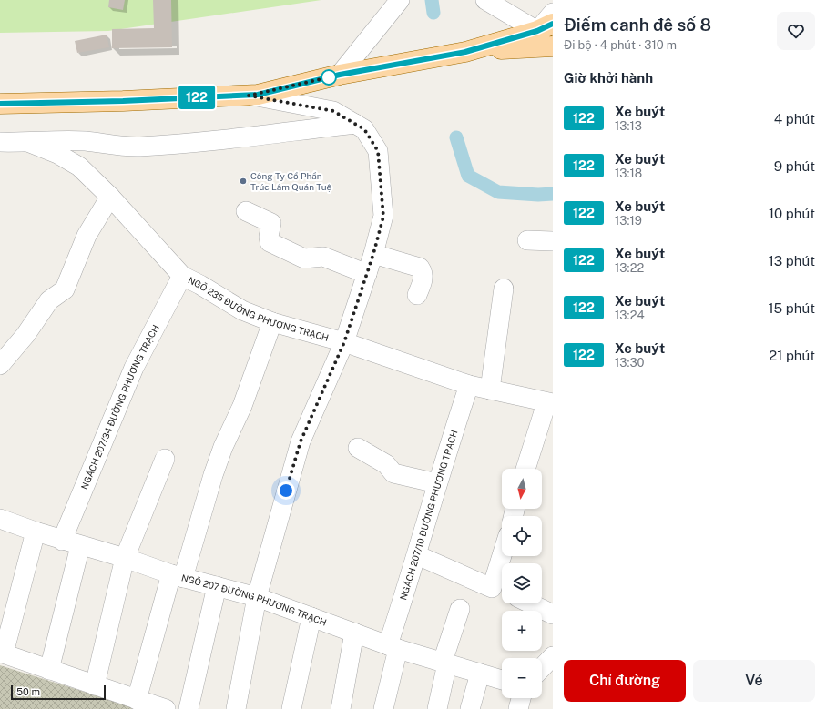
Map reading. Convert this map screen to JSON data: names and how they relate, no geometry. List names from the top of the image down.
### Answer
{
  "streets": {
    "street": [
      "NGÕ 235 ĐƯỜNG PHƯƠNG TRẠCH",
      "NGÁCH 207/34 ĐƯỜNG PHƯƠNG TRẠCH",
      "NGÁCH 207/10 ĐƯỜNG PHƯƠNG TRẠCH",
      "NGÕ 207 ĐƯỜNG PHƯƠNG TRẠCH"
    ]
  },
  "crossings": [
    ["NGÕ 235 ĐƯỜNG PHƯƠNG TRẠCH", "NGÁCH 207/34 ĐƯỜNG PHƯƠNG TRẠCH"],
    ["NGÕ 235 ĐƯỜNG PHƯƠNG TRẠCH", "NGÁCH 207/10 ĐƯỜNG PHƯƠNG TRẠCH"],
    ["NGÁCH 207/34 ĐƯỜNG PHƯƠNG TRẠCH", "NGÕ 207 ĐƯỜNG PHƯƠNG TRẠCH"],
    ["NGÁCH 207/10 ĐƯỜNG PHƯƠNG TRẠCH", "NGÕ 207 ĐƯỜNG PHƯƠNG TRẠCH"]
  ],
  "places": ["Công Ty Cổ Phần Trúc Lâm Quán Tuệ"],
  "lines": ["bus line 122"],
  "scale_bar": "50 m",
  "north": "bottom",
  "page": {
    "on_map": "122",
    "heading": [
      ["Điếm canh đê số 8", "Đi bộ · 4 phút · 310 m"],
      "Giờ khởi hành"
    ],
    "list": [
      {
        "mark": "122",
        "name": "Xe buýt",
        "note": "13:13",
        "value": "4 phút"
      },
      {
        "mark": "122",
        "name": "Xe buýt",
        "note": "13:18",
        "value": "9 phút"
      },
      {
        "mark": "122",
        "name": "Xe buýt",
        "note": "13:19",
        "value": "10 phút"
      },
      {
        "mark": "122",
        "name": "Xe buýt",
        "note": "13:22",
        "value": "13 phút"
      },
      {
        "mark": "122",
        "name": "Xe buýt",
        "note": "13:24",
        "value": "15 phút"
      },
      {
        "mark": "122",
        "name": "Xe buýt",
        "note": "13:30",
        "value": "21 phút"
      }
    ],
    "map_buttons": ["+", "−"],
    "buttons": ["Chỉ đường", "Vé"],
    "scale": "50 m"
  }
}
